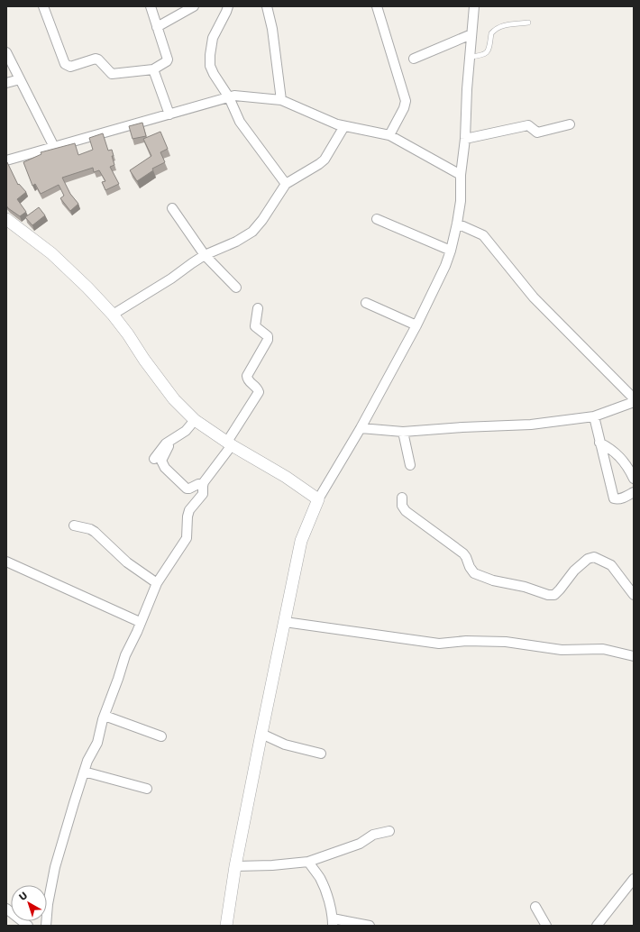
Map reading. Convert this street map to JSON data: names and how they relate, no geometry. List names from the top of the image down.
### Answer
{
  "north": "top left"
}
